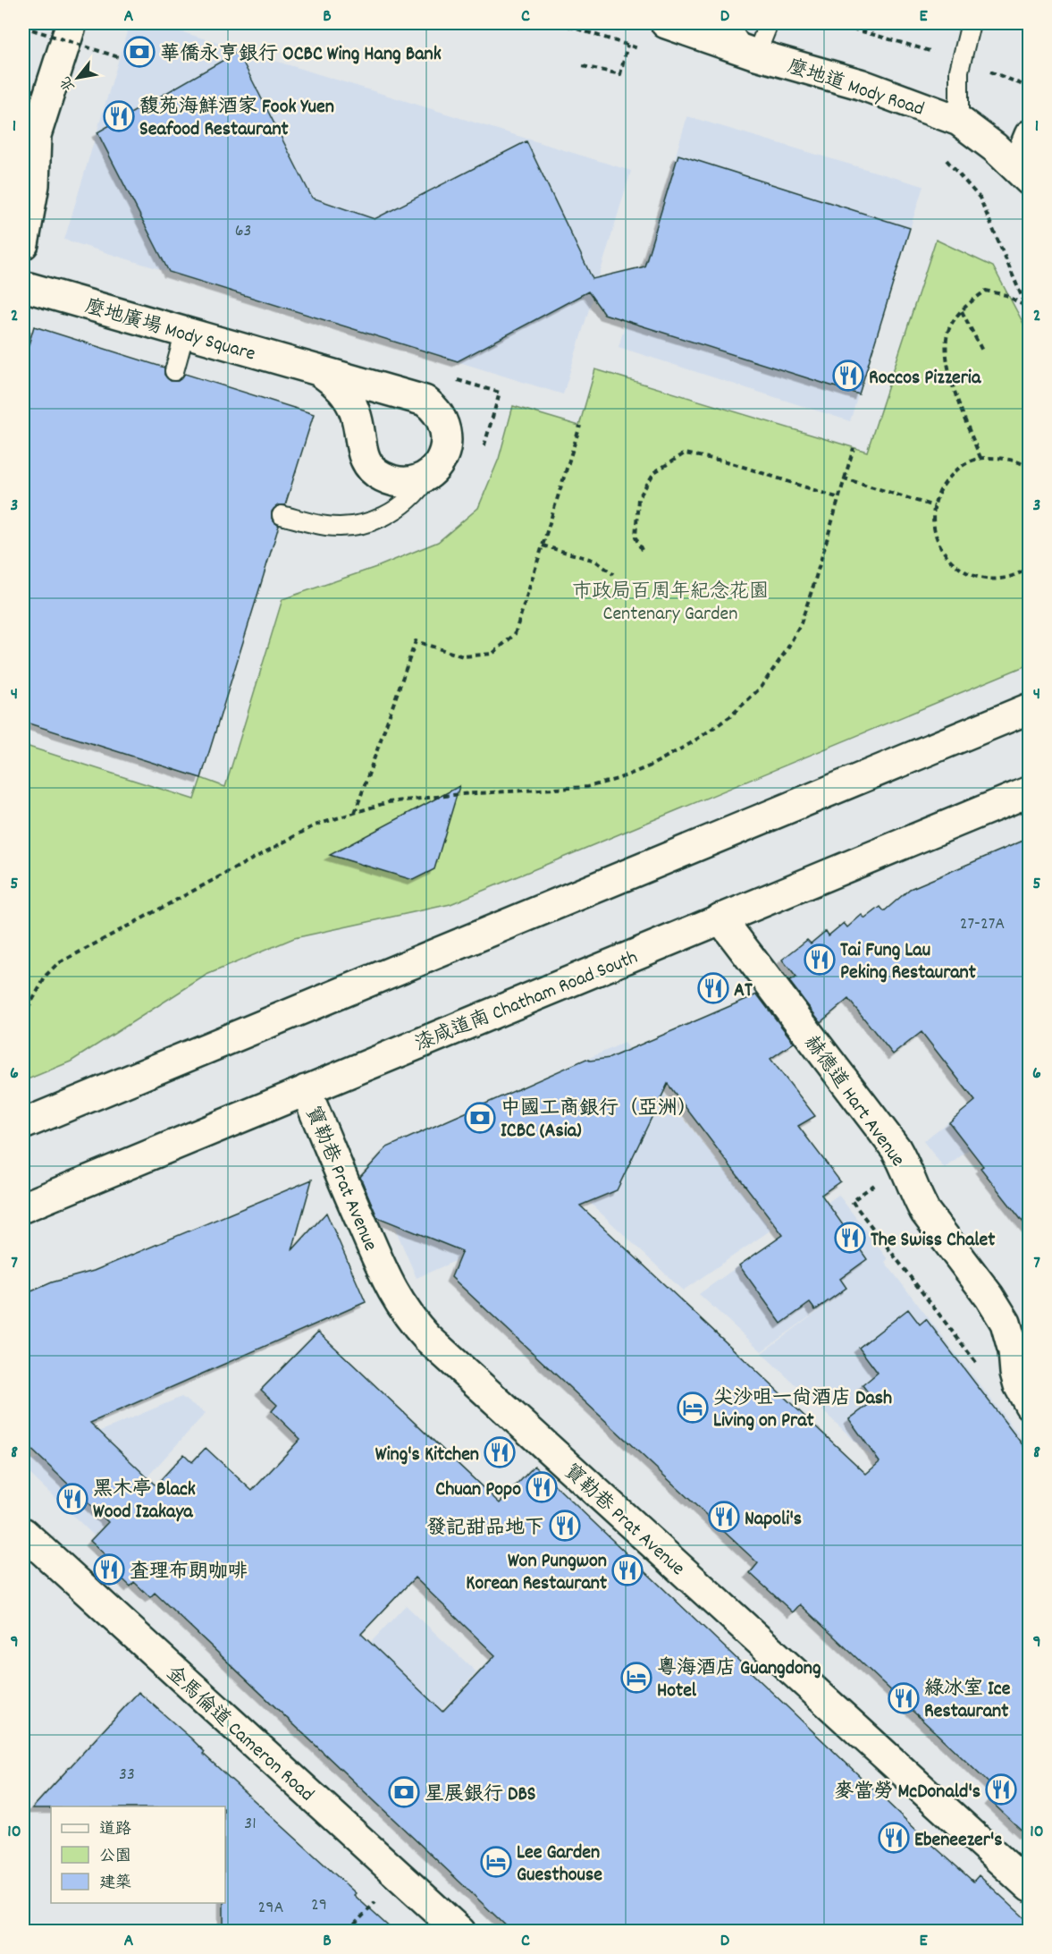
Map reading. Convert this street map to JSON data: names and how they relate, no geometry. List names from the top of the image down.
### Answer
{
  "streets": {
    "street": [
      "麼地道 Mody Road",
      "麼地廣場 Mody Square",
      "漆咸道南 Chatham Road South",
      "赫德道 Hart Avenue",
      "寶勒巷 Prat Avenue",
      "金馬倫道 Cameron Road"
    ]
  },
  "crossings": [
    ["漆咸道南 Chatham Road South", "赫德道 Hart Avenue"],
    ["漆咸道南 Chatham Road South", "寶勒巷 Prat Avenue"]
  ],
  "parks": ["市政局百周年紀念花園 Centenary Garden"],
  "places": {
    "bank": ["華僑永亨銀行 OCBC Wing Hang Bank", "中國工商銀行（亞洲） ICBC (Asia)", "星展銀行 DBS"],
    "restaurant": [
      "馥苑海鮮酒家 Fook Yuen Seafood Restaurant",
      "Roccos Pizzeria",
      "Tai Fung Lau Peking Restaurant",
      "AT",
      "The Swiss Chalet",
      "Wing's Kitchen",
      "Chuan Popo",
      "黑木亭 Black Wood Izakaya",
      "Napoli's",
      "發記甜品地下",
      "查理布朗咖啡",
      "Won Pungwon Korean Restaurant",
      "綠冰室 Ice Restaurant",
      "麥當勞 McDonald's",
      "Ebeneezer's"
    ],
    "hotel": ["尖沙咀一尚酒店 Dash Living on Prat", "粵海酒店 Guangdong Hotel", "Lee Garden Guesthouse"]
  },
  "house_numbers": [
    "63",
    "27-27A",
    "33",
    "31",
    "29",
    "29A"
  ],
  "legend": ["道路", "公園", "建築"],
  "north": "bottom left",
  "grid": {
    "columns": [
      "A",
      "B",
      "C",
      "D",
      "E"
    ],
    "rows": [
      "1",
      "2",
      "3",
      "4",
      "5",
      "6",
      "7",
      "8",
      "9",
      "10"
    ]
  }
}
